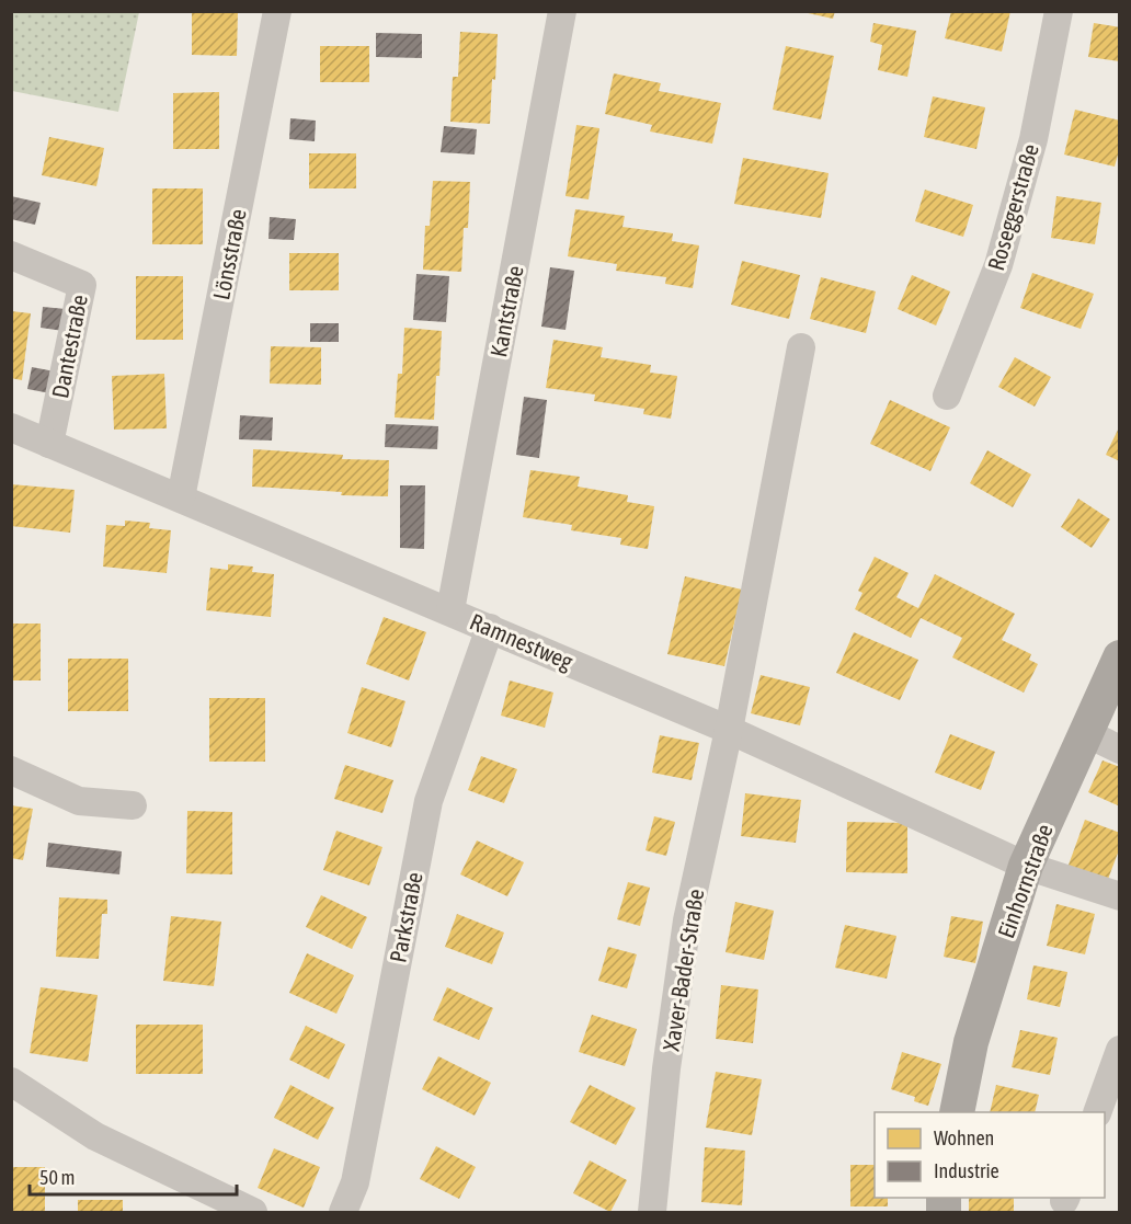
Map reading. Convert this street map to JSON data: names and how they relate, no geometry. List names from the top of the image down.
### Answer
{
  "streets": {
    "main road": ["Einhornstraße"],
    "street": [
      "Roseggerstraße",
      "Lönsstraße",
      "Kantstraße",
      "Dantestraße",
      "Ramnestweg",
      "Parkstraße",
      "Xaver-Bader-Straße"
    ]
  },
  "crossings": [
    ["Lönsstraße", "Ramnestweg"],
    ["Kantstraße", "Ramnestweg"],
    ["Dantestraße", "Ramnestweg"],
    ["Ramnestweg", "Einhornstraße"],
    ["Ramnestweg", "Parkstraße"],
    ["Ramnestweg", "Xaver-Bader-Straße"]
  ],
  "legend": ["Wohnen", "Industrie"],
  "scale_bar": "50 m"
}
